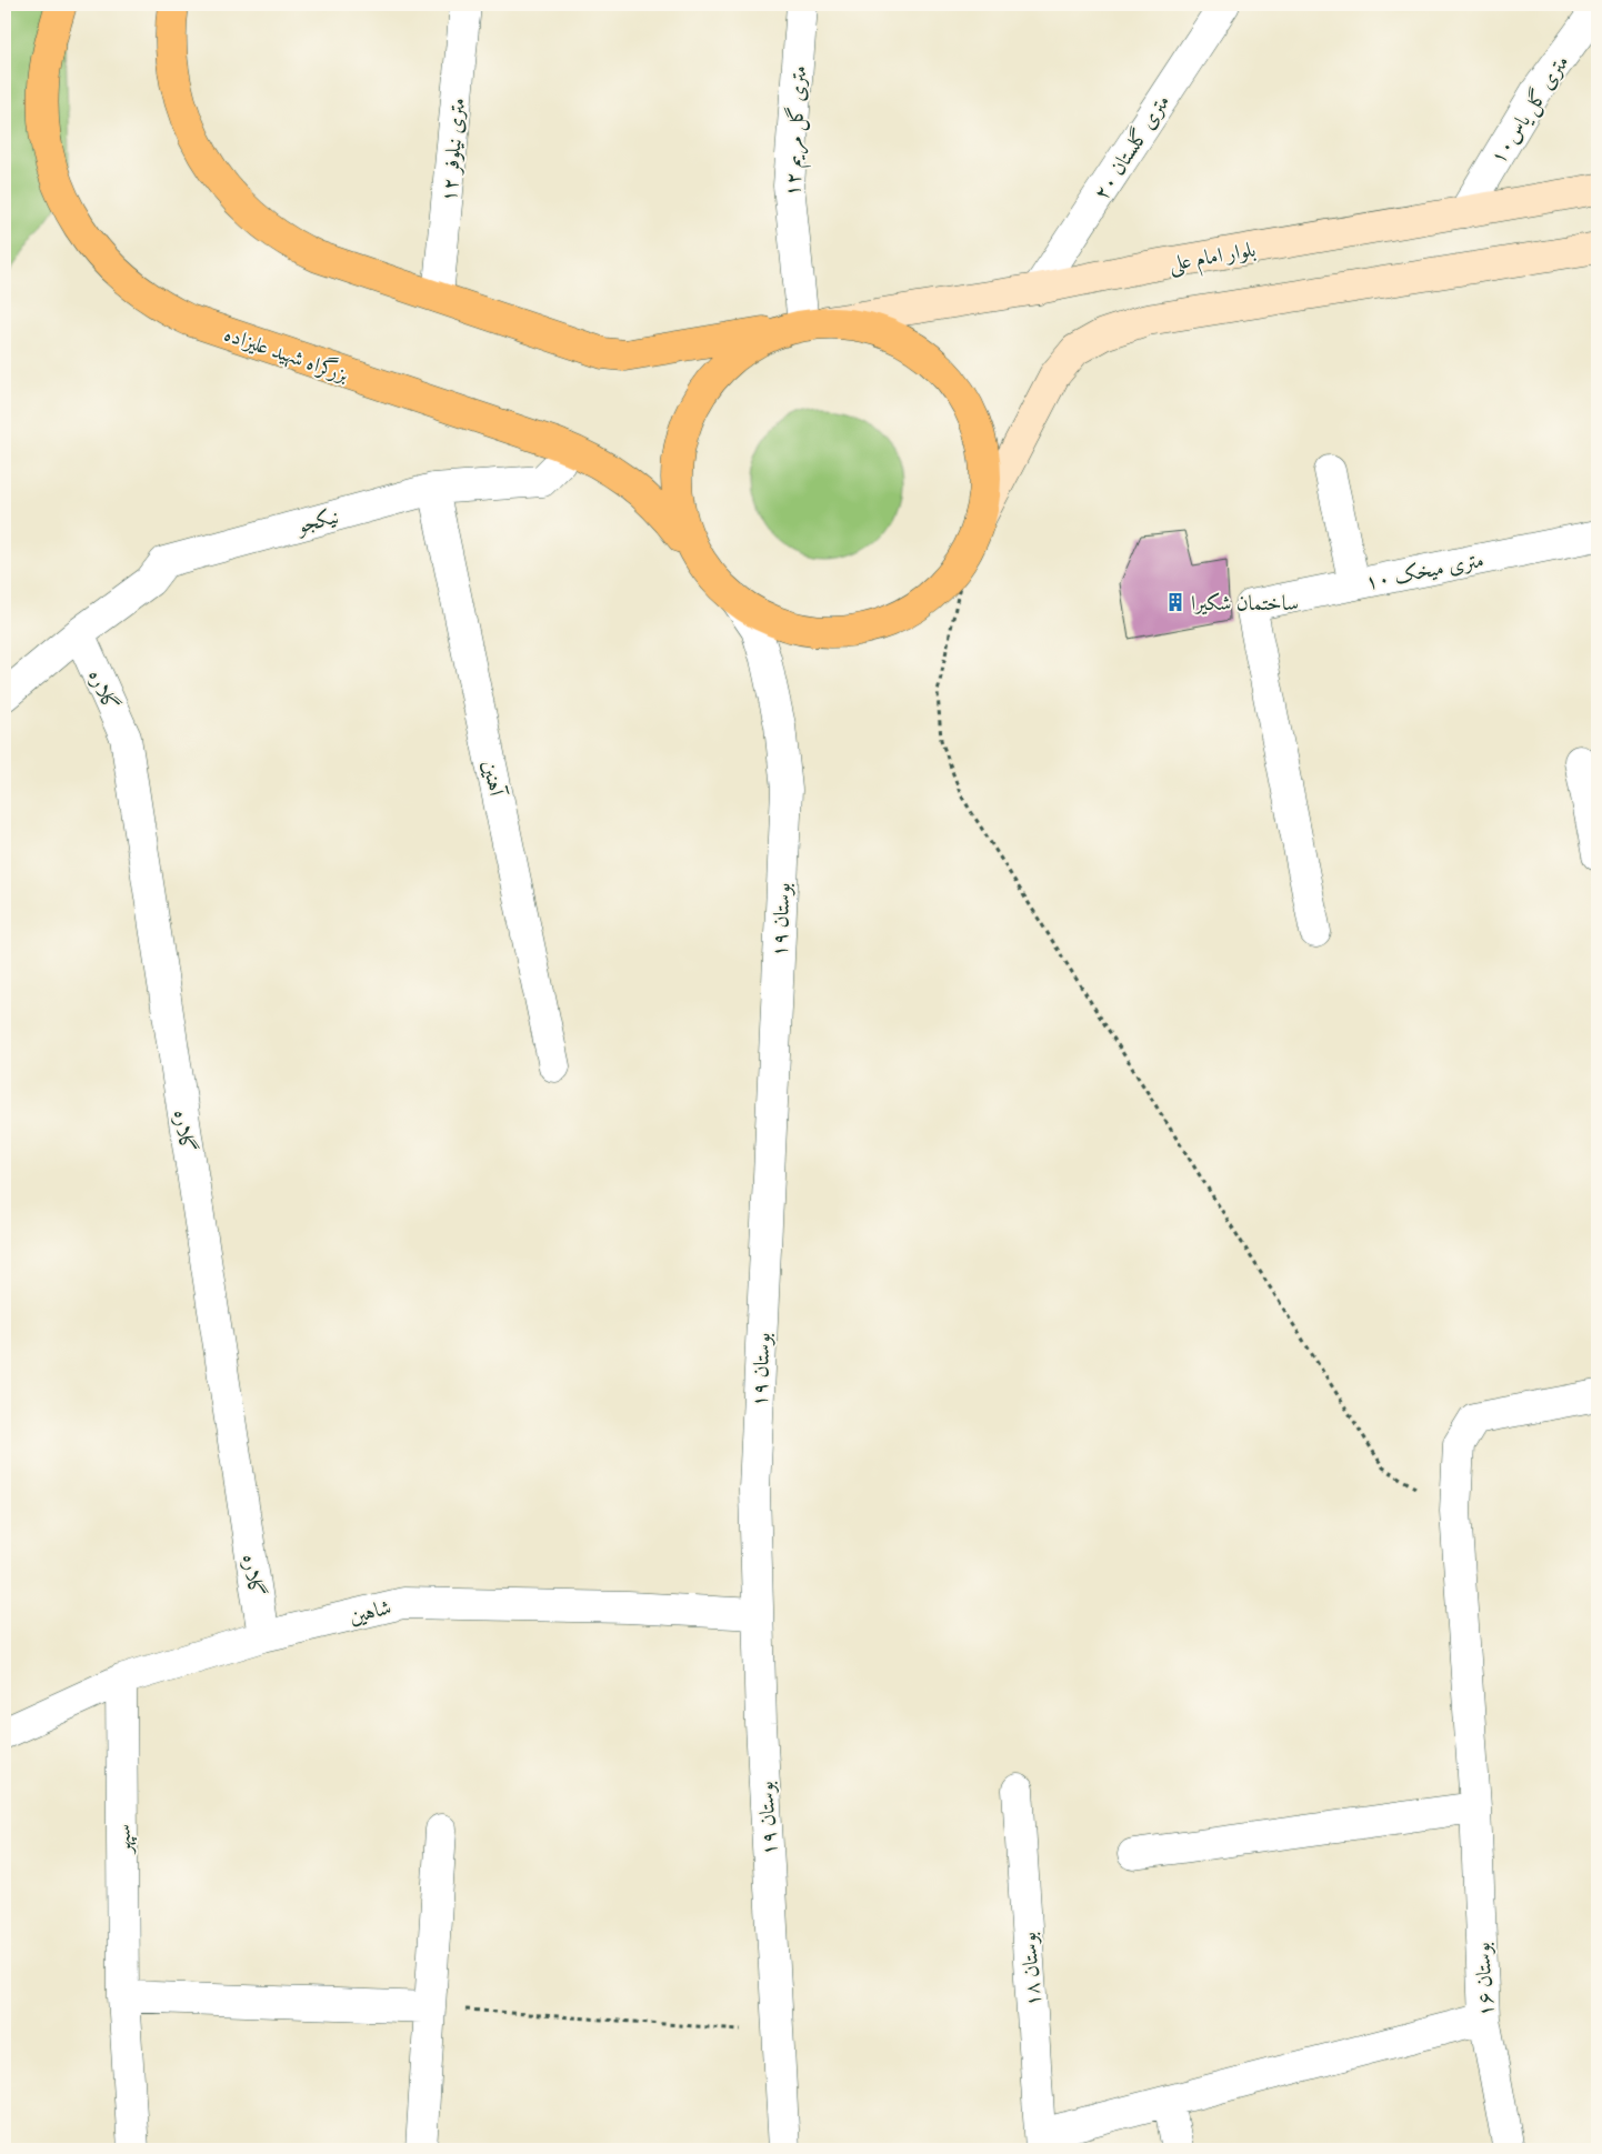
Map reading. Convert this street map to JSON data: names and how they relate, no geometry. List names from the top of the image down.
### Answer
{
  "streets": {
    "highway": ["بزرگراه شهید علیزاده"],
    "main road": ["بلوار امام علی"],
    "street": [
      "۱۰متری گل یاس",
      "۱۲ متری گل مریم",
      "۲۰ متری گلستان",
      "۱۲ متری نیلوفر",
      "نیکجو",
      "۱۰ متری میخک",
      "گلاره",
      "آهنین",
      "بوستان ۱۹",
      "شاهین",
      "سپهر",
      "بوستان ۱۸",
      "بوستان ۱۶"
    ]
  },
  "crossings": [
    ["۱۰متری گل یاس", "بلوار امام علی"],
    ["۱۲ متری گل مریم", "بلوار امام علی"],
    ["۲۰ متری گلستان", "بلوار امام علی"],
    ["بزرگراه شهید علیزاده", "نیکجو"],
    ["نیکجو", "گلاره"],
    ["نیکجو", "آهنین"],
    ["گلاره", "شاهین"],
    ["بوستان ۱۹", "شاهین"],
    ["شاهین", "سپهر"]
  ],
  "places": {
    "building": ["ساختمان شکیرا"]
  }
}
